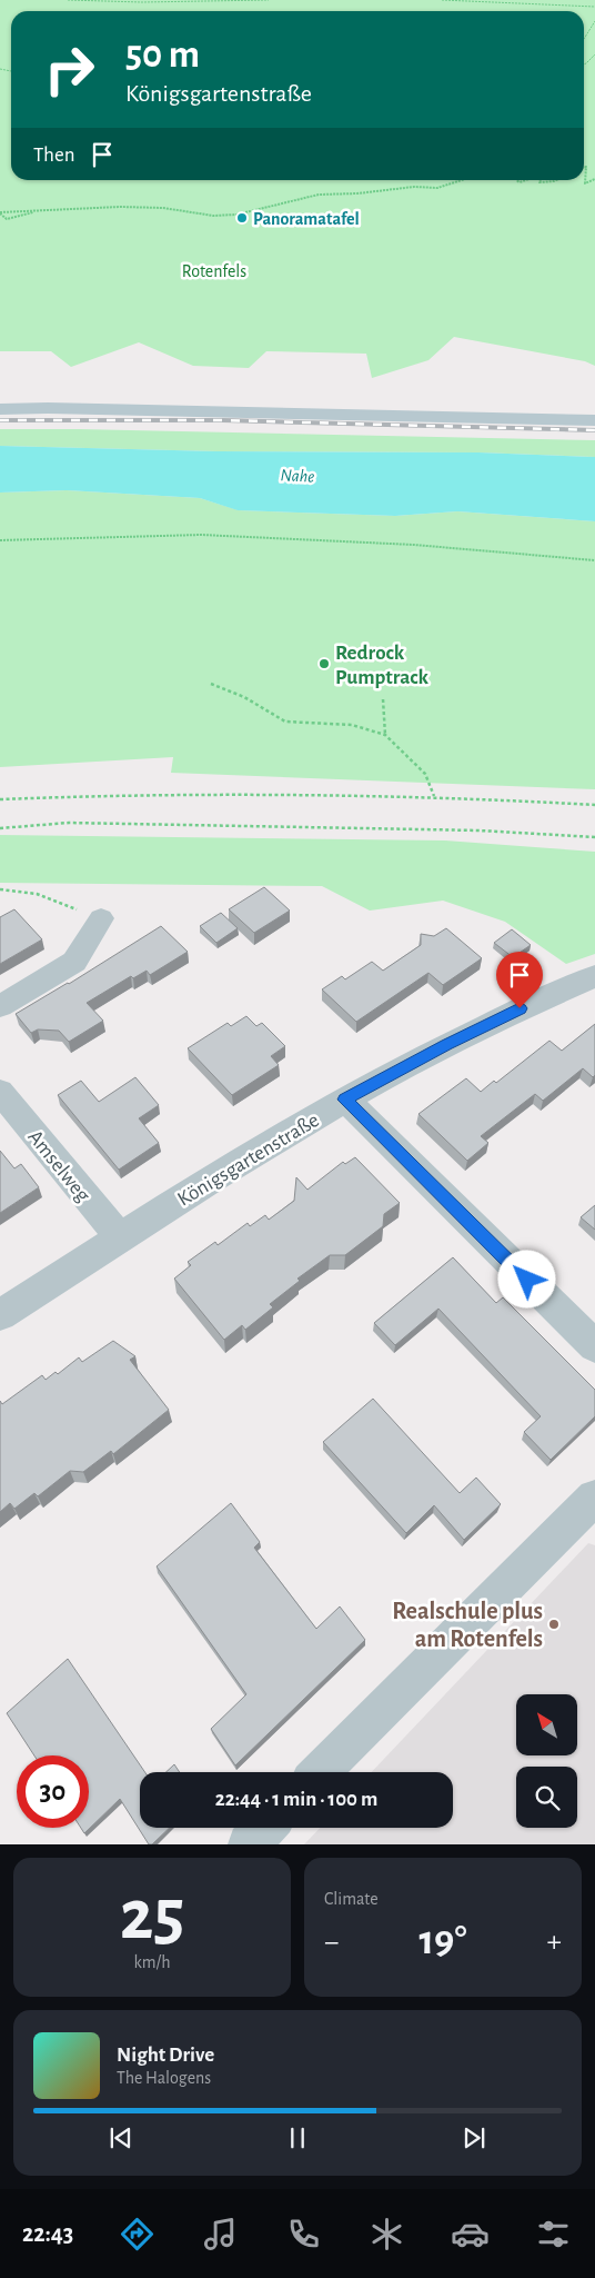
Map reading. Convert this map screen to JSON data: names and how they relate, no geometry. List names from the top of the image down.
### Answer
{
  "streets": {
    "street": ["Königsgartenstraße", "Amselweg"]
  },
  "crossings": [
    ["Königsgartenstraße", "Amselweg"]
  ],
  "water": ["Nahe"],
  "parks": ["Rotenfels"],
  "places": ["Panoramatafel", "Redrock Pumptrack", "Realschule plus am Rotenfels"],
  "north": "top left",
  "page": {
    "turn": ["50 m", "Königsgartenstraße"],
    "then": "Then",
    "limit": "30",
    "trip": "22:44 · 1 min · 100 m",
    "tile": [
      ["25", "km/h"],
      "Climate"
    ],
    "heat": ["−", "19°", "+"],
    "song": ["Night Drive", "The Halogens"],
    "tabs": "22:43"
  }
}
